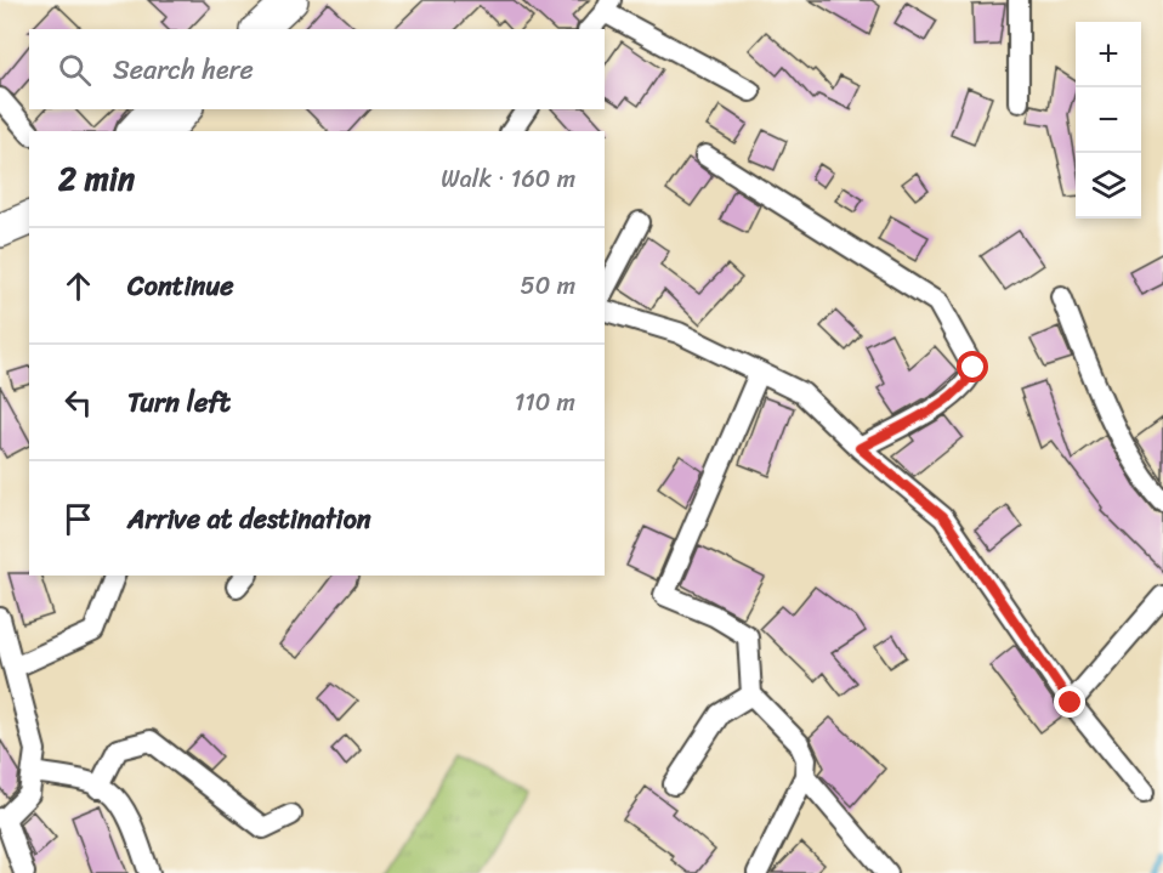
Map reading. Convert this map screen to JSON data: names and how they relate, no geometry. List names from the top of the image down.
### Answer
{
  "page": {
    "map_buttons": ["+", "−"],
    "search": "Search here",
    "heading": ["2 min", "Walk · 160 m"],
    "list": [
      ["Continue", "50 m"],
      ["Turn left", "110 m"],
      "Arrive at destination"
    ]
  }
}
